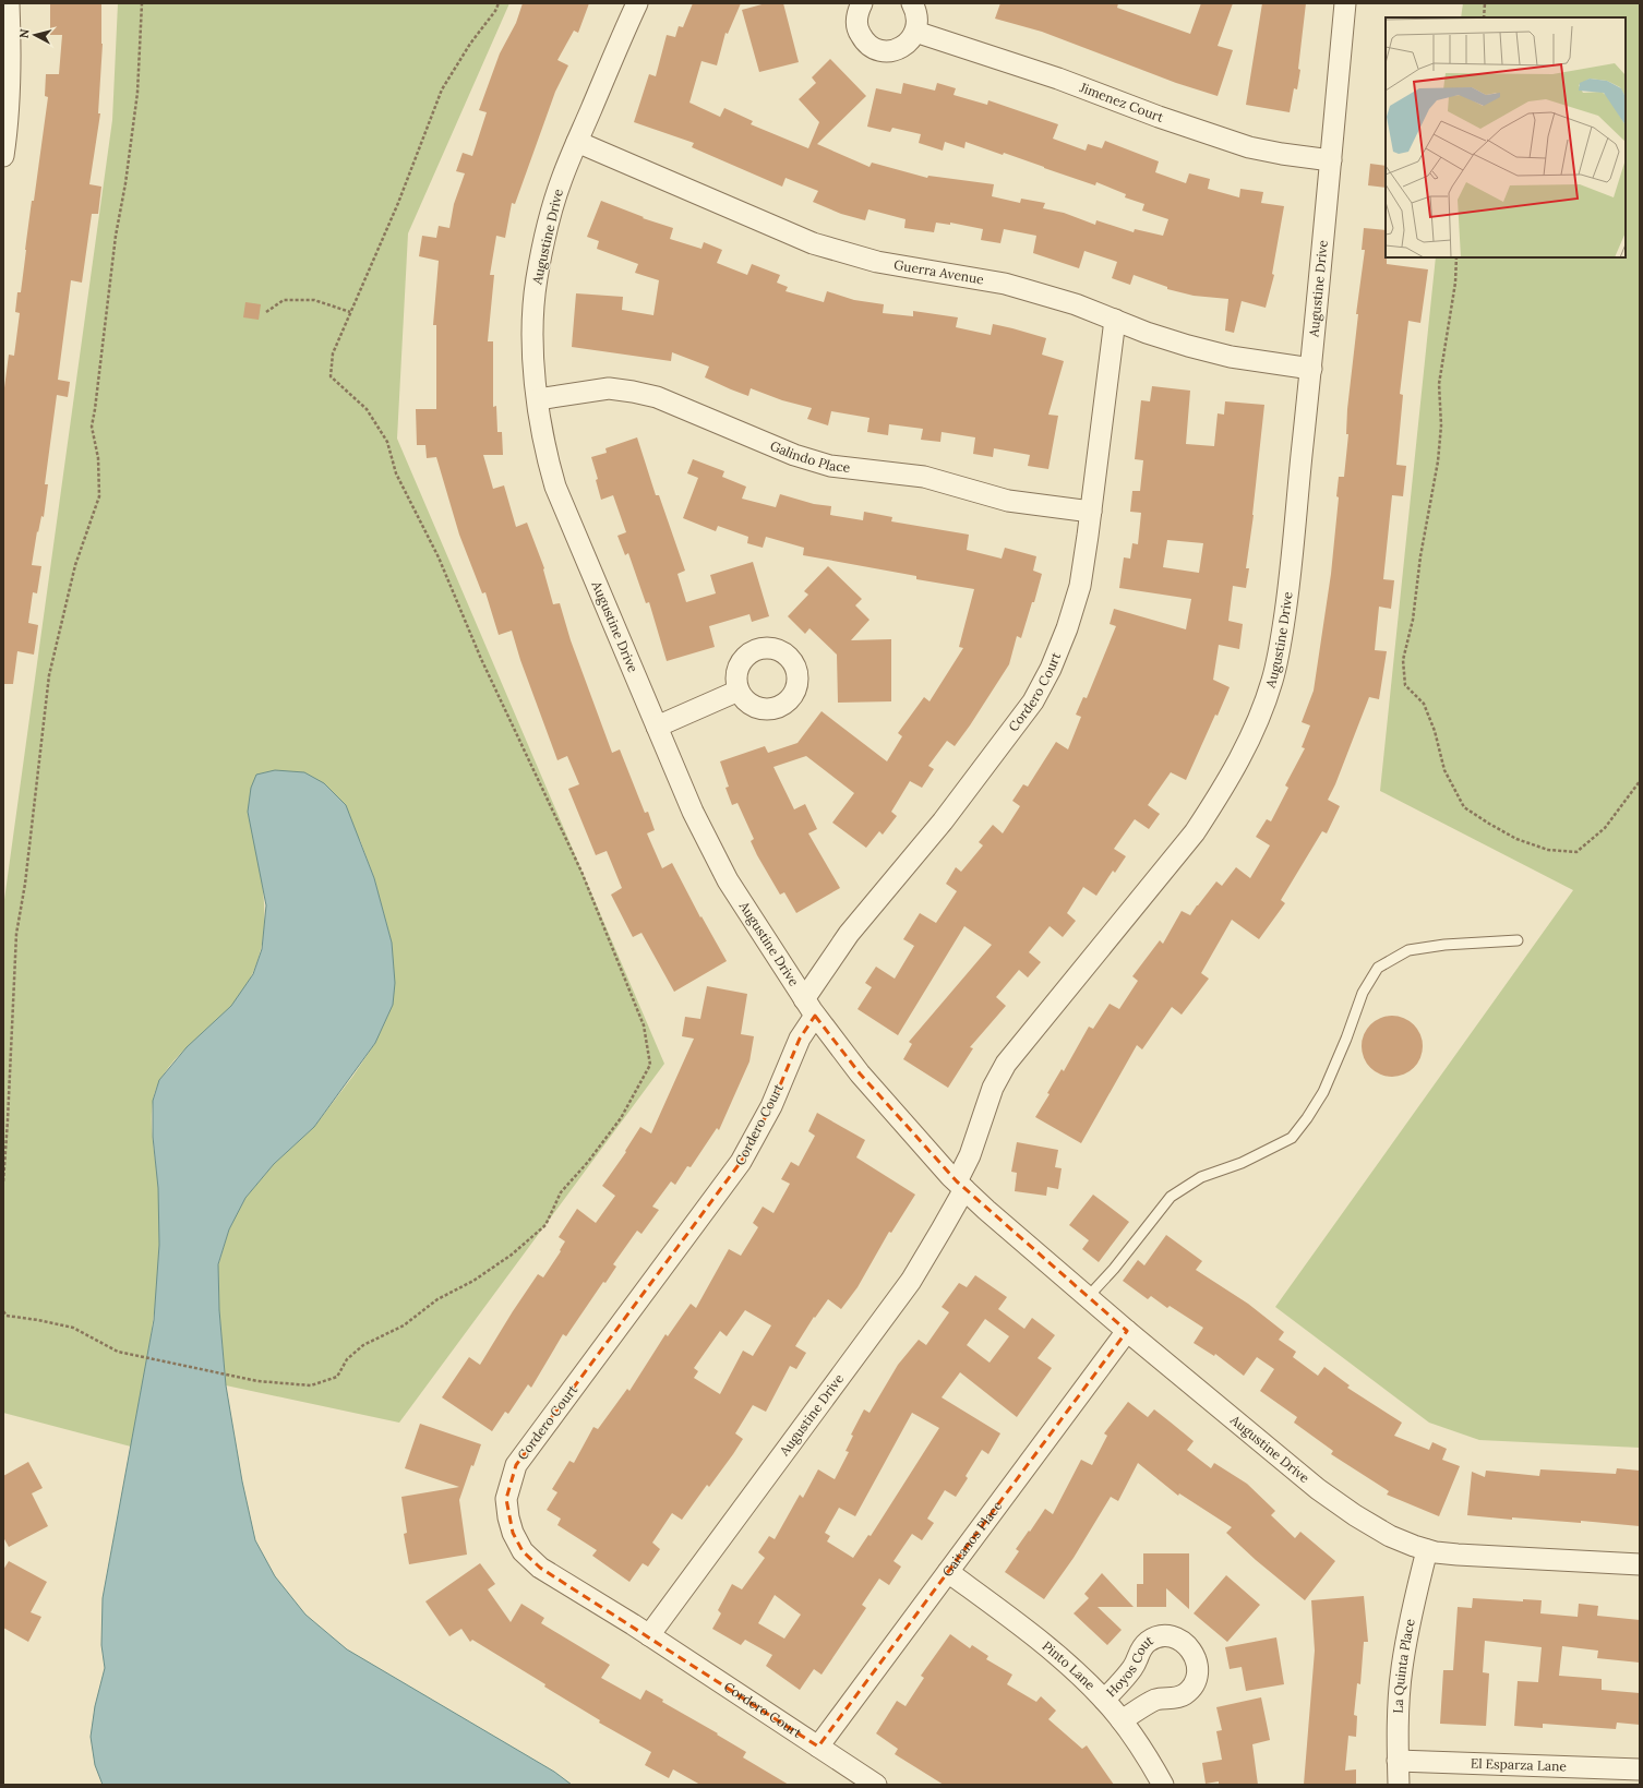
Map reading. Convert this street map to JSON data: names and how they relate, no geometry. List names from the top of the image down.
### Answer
{
  "streets": {
    "street": [
      "Jimenez Court",
      "Augustine Drive",
      "Guerra Avenue",
      "Galindo Place",
      "Cordero Court",
      "Gaitanos Place",
      "Pinto Lane",
      "La Quinta Place",
      "Hoyos Cout",
      "El Esparza Lane"
    ]
  },
  "crossings": [
    ["Jimenez Court", "Augustine Drive"],
    ["Augustine Drive", "Guerra Avenue"],
    ["Augustine Drive", "Galindo Place"],
    ["Augustine Drive", "Cordero Court"],
    ["Augustine Drive", "Gaitanos Place"],
    ["Augustine Drive", "La Quinta Place"],
    ["Guerra Avenue", "Cordero Court"],
    ["Galindo Place", "Cordero Court"],
    ["Cordero Court", "Gaitanos Place"],
    ["Gaitanos Place", "Pinto Lane"],
    ["Pinto Lane", "Hoyos Cout"],
    ["La Quinta Place", "El Esparza Lane"]
  ],
  "north": "left"
}
